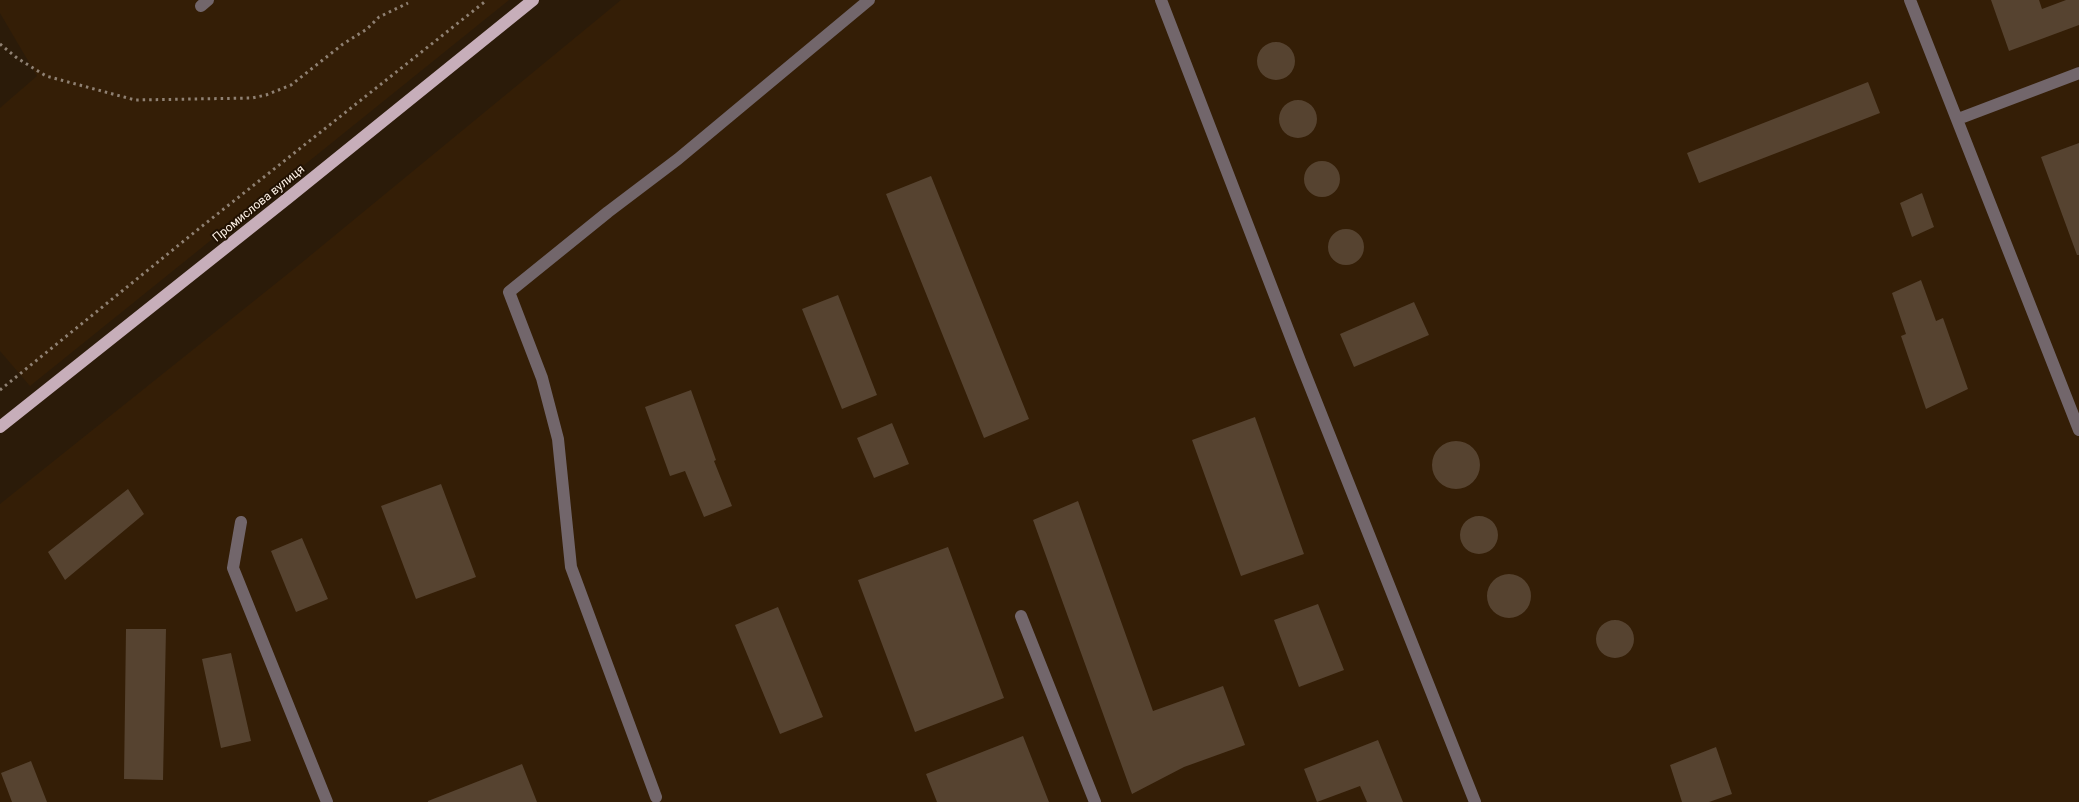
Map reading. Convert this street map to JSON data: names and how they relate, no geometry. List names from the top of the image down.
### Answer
{
  "streets": {
    "main road": ["Промислова вулиця"]
  }
}
